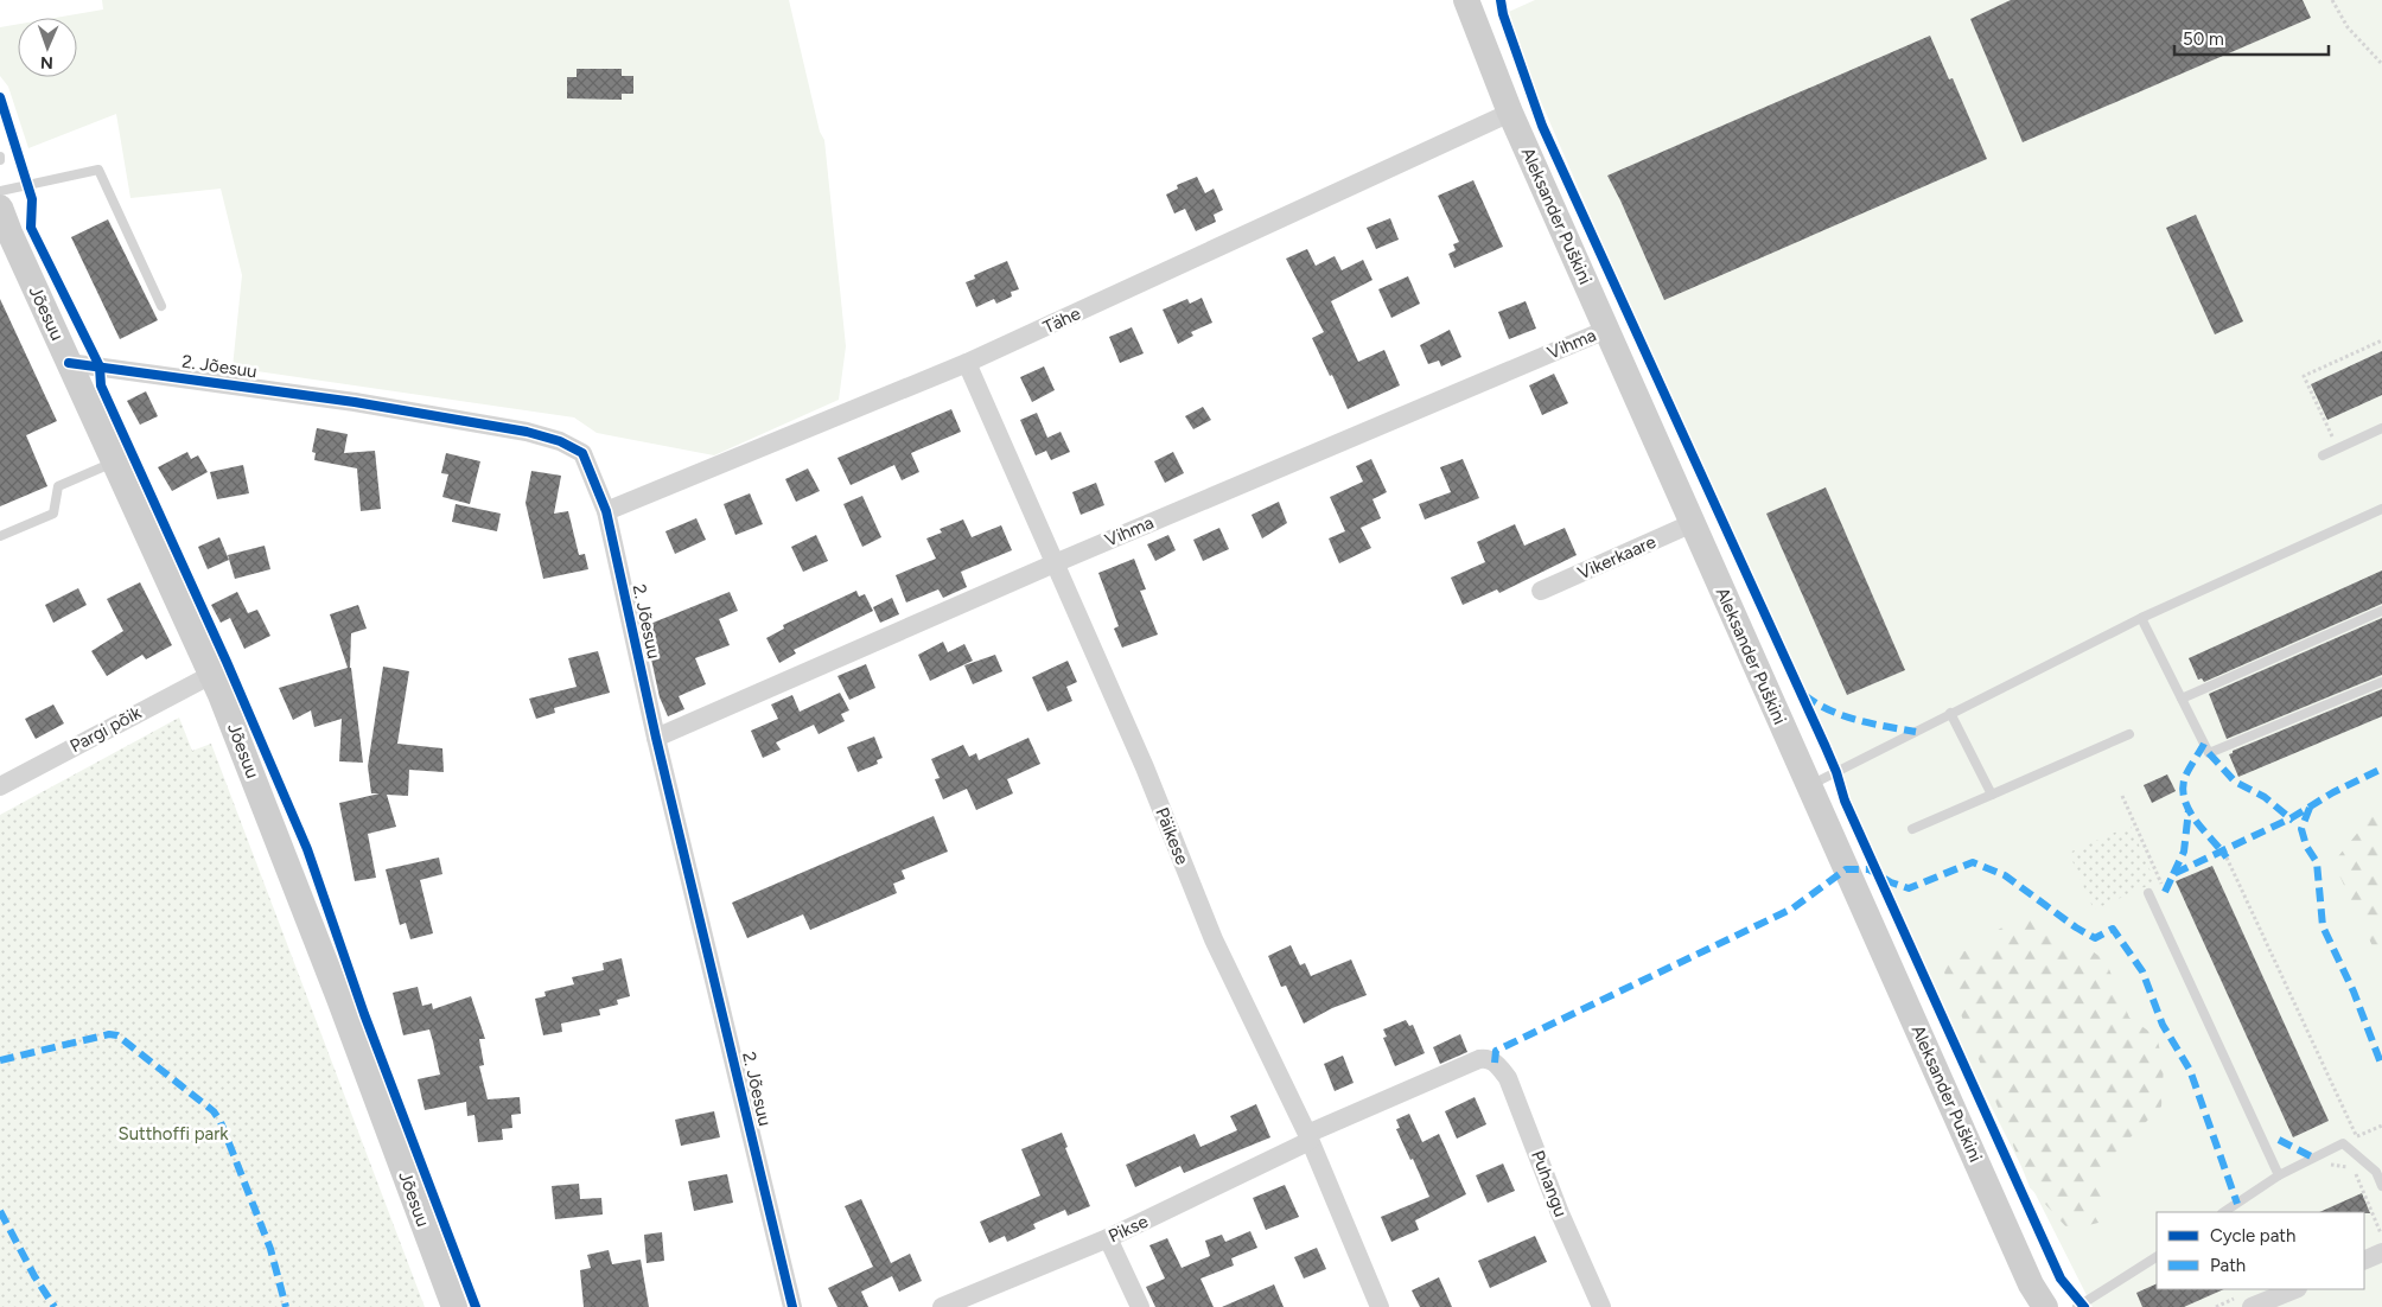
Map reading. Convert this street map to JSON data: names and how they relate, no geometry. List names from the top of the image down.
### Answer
{
  "streets": {
    "main road": ["Aleksander Puškini", "Jõesuu"],
    "street": [
      "Tähe",
      "Vihma",
      "2. Jõesuu",
      "Vikerkaare",
      "Pargi põik",
      "Päikese",
      "Puhangu",
      "Pikse"
    ]
  },
  "crossings": [
    ["Aleksander Puškini", "Tähe"],
    ["Aleksander Puškini", "Vihma"],
    ["Aleksander Puškini", "Vikerkaare"],
    ["Jõesuu", "2. Jõesuu"],
    ["Jõesuu", "Pargi põik"],
    ["Tähe", "2. Jõesuu"],
    ["Tähe", "Päikese"],
    ["Vihma", "2. Jõesuu"],
    ["Vihma", "Päikese"],
    ["Päikese", "Pikse"],
    ["Puhangu", "Pikse"]
  ],
  "parks": ["Sutthoffi park"],
  "legend": ["Cycle path", "Path"],
  "scale_bar": "50 m",
  "north": "bottom"
}
